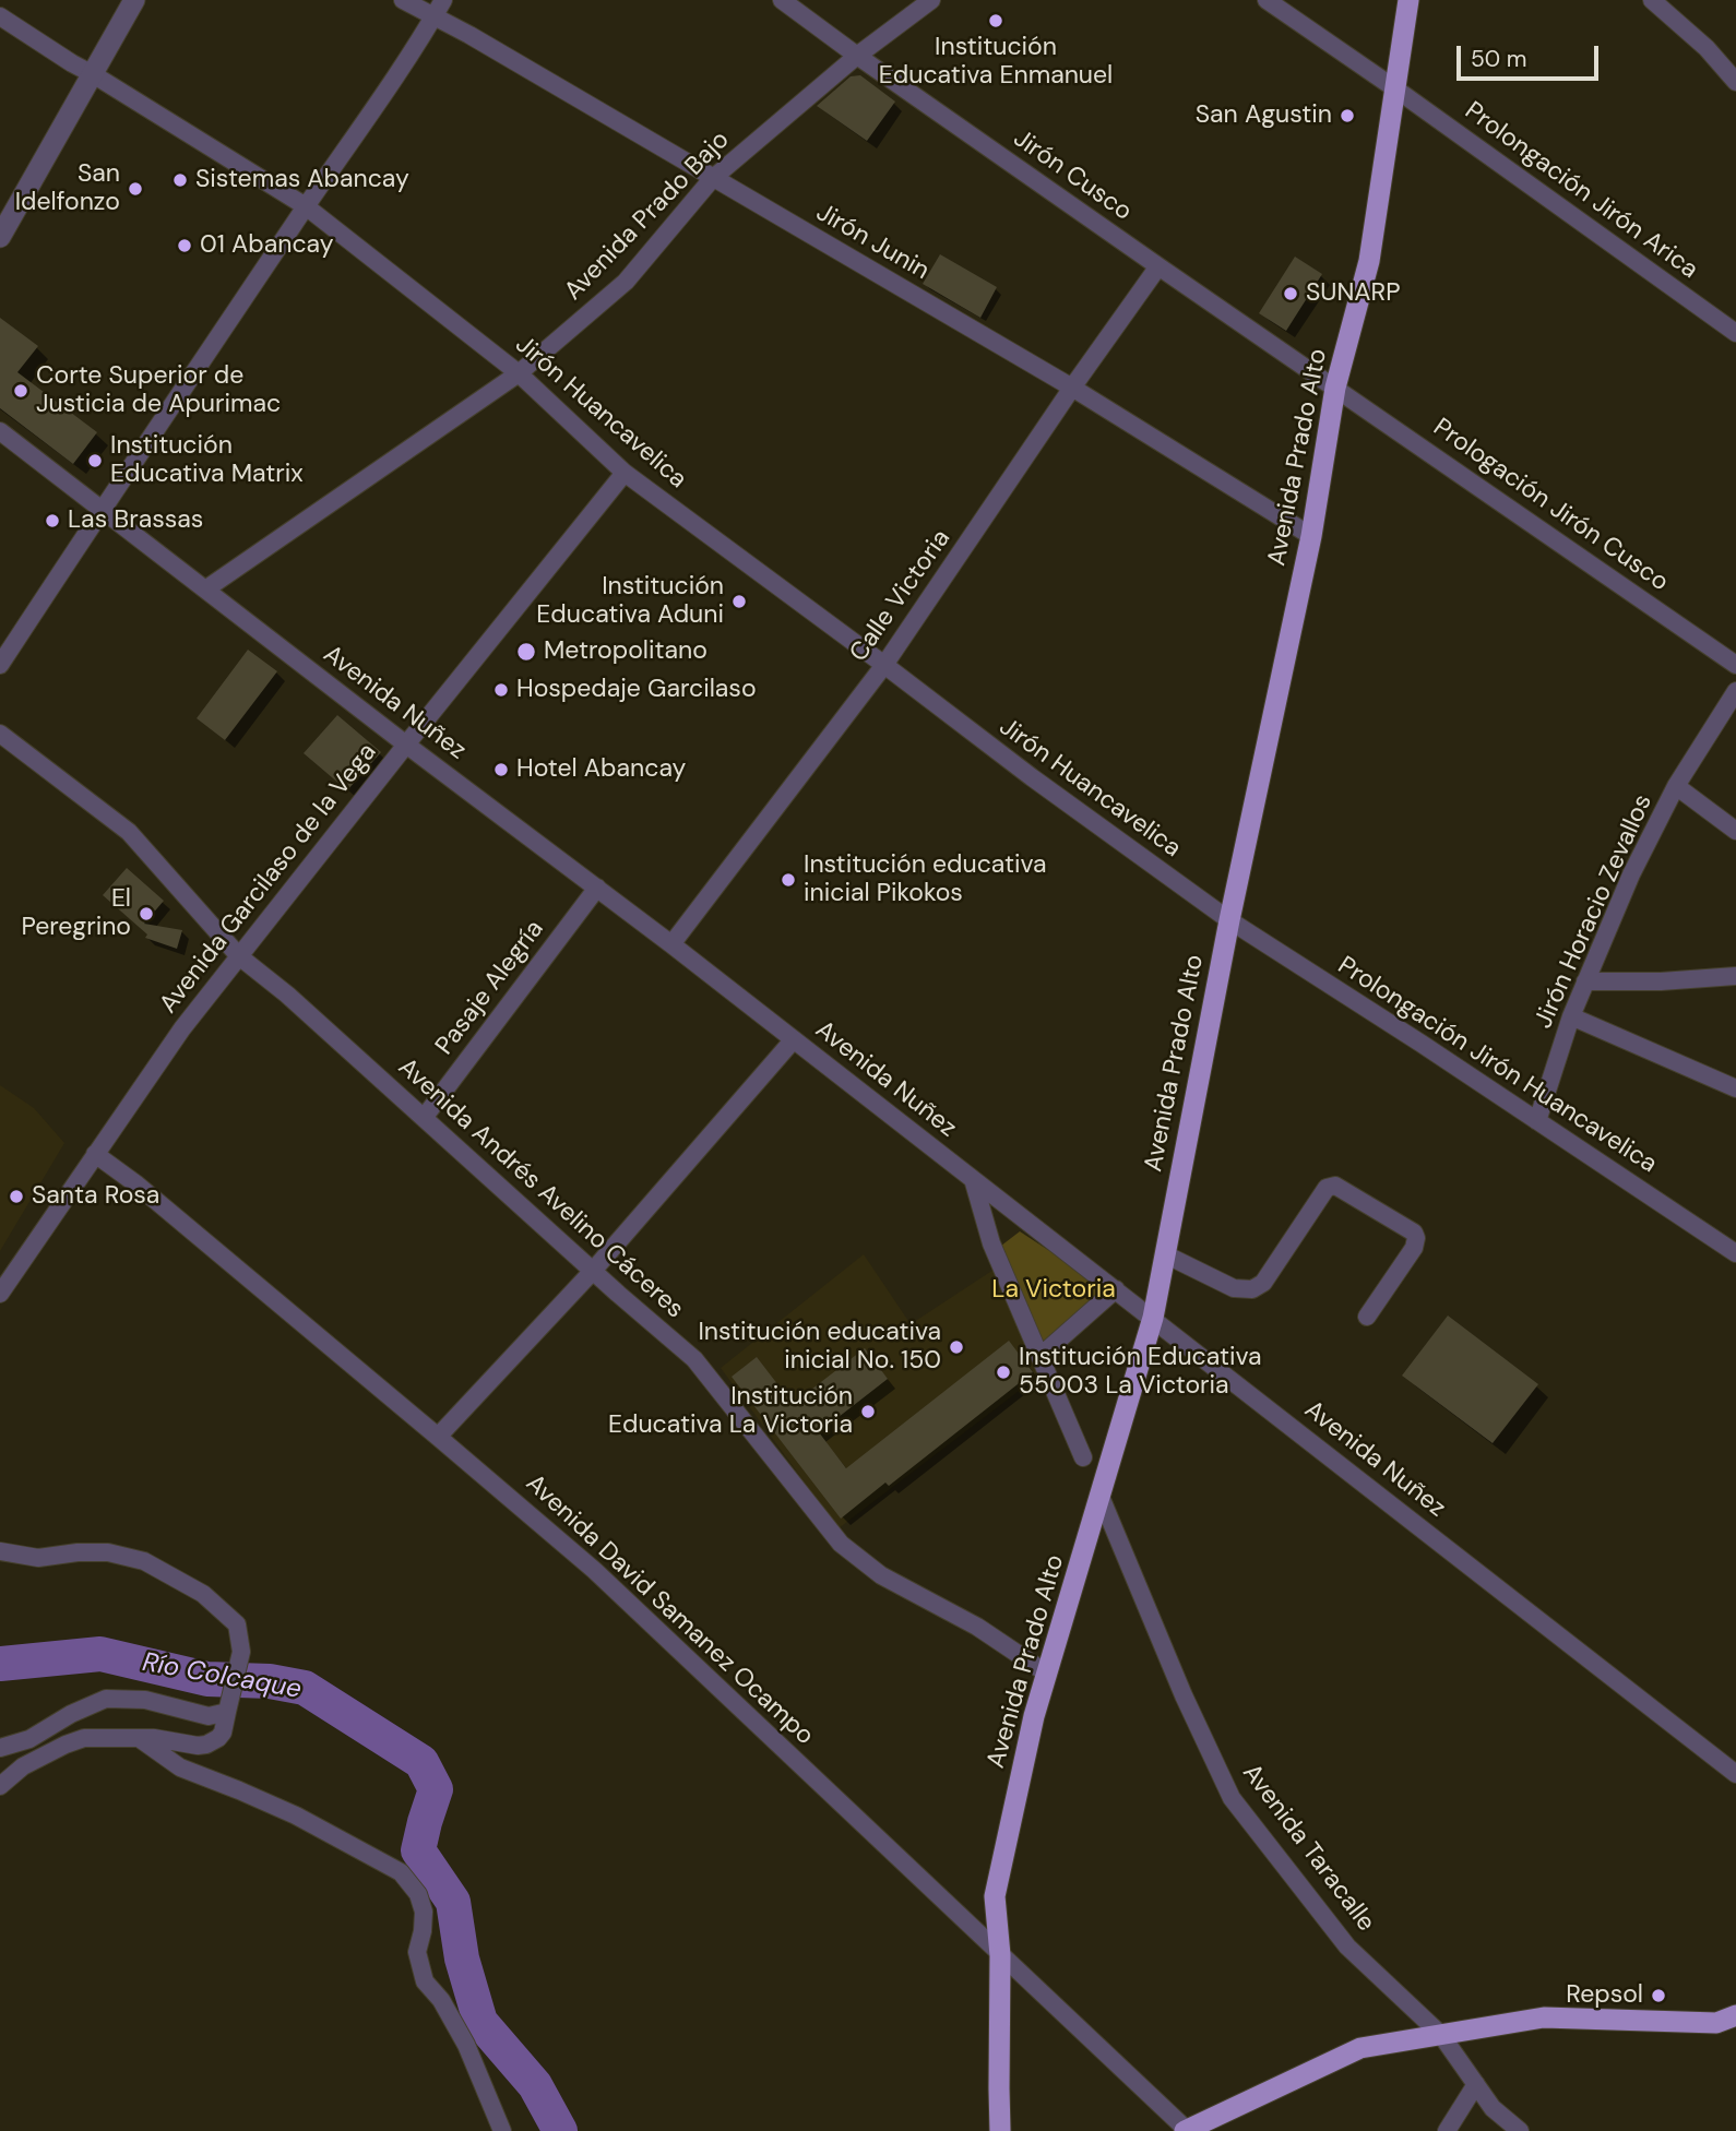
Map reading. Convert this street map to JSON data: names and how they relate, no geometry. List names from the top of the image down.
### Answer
{
  "streets": {
    "highway": ["Avenida Prado Alto"],
    "street": [
      "Jirón Cusco",
      "Prolongación Jirón Arica",
      "Avenida Prado Bajo",
      "Jirón Junin",
      "Jirón Huancavelica",
      "Prologación Jirón Cusco",
      "Calle Victoria",
      "Avenida Nuñez",
      "Avenida Garcilaso de la Vega",
      "Jirón Horacio Zevallos",
      "Pasaje Alegría",
      "Prolongación Jirón Huancavelica",
      "Avenida Andrés Avelino Cáceres",
      "Avenida David Samanez Ocampo",
      "Avenida Taracalle"
    ]
  },
  "crossings": [
    ["Jirón Cusco", "Avenida Prado Bajo"],
    ["Jirón Cusco", "Avenida Prado Alto"],
    ["Jirón Cusco", "Prologación Jirón Cusco"],
    ["Jirón Cusco", "Calle Victoria"],
    ["Prolongación Jirón Arica", "Avenida Prado Alto"],
    ["Avenida Prado Bajo", "Jirón Junin"],
    ["Avenida Prado Bajo", "Jirón Huancavelica"],
    ["Avenida Prado Bajo", "Avenida Nuñez"],
    ["Jirón Junin", "Avenida Prado Alto"],
    ["Jirón Junin", "Calle Victoria"],
    ["Jirón Huancavelica", "Avenida Prado Alto"],
    ["Jirón Huancavelica", "Calle Victoria"],
    ["Jirón Huancavelica", "Avenida Garcilaso de la Vega"],
    ["Jirón Huancavelica", "Prolongación Jirón Huancavelica"],
    ["Avenida Prado Alto", "Prologación Jirón Cusco"],
    ["Avenida Prado Alto", "Avenida Nuñez"],
    ["Avenida Prado Alto", "Prolongación Jirón Huancavelica"],
    ["Avenida Prado Alto", "Avenida Andrés Avelino Cáceres"],
    ["Avenida Prado Alto", "Avenida David Samanez Ocampo"],
    ["Avenida Prado Alto", "Avenida Taracalle"],
    ["Calle Victoria", "Avenida Nuñez"],
    ["Avenida Nuñez", "Avenida Garcilaso de la Vega"],
    ["Avenida Nuñez", "Pasaje Alegría"],
    ["Avenida Garcilaso de la Vega", "Avenida Andrés Avelino Cáceres"],
    ["Avenida Garcilaso de la Vega", "Avenida David Samanez Ocampo"],
    ["Jirón Horacio Zevallos", "Prolongación Jirón Huancavelica"],
    ["Pasaje Alegría", "Avenida Andrés Avelino Cáceres"]
  ],
  "water": ["Río Colcaque"],
  "parks": ["La Victoria"],
  "places": [
    "Institución Educativa Enmanuel",
    "San Agustin",
    "Sistemas Abancay",
    "San Idelfonzo",
    "01 Abancay",
    "SUNARP",
    "Corte Superior de Justicia de Apurimac",
    "Institución Educativa Matrix",
    "Las Brassas",
    "Institución Educativa Aduni",
    "Metropolitano",
    "Hospedaje Garcilaso",
    "Hotel Abancay",
    "Institución educativa inicial Pikokos",
    "El Peregrino",
    "Santa Rosa",
    "Institución educativa inicial No. 150",
    "Institución Educativa 55003 La Victoria",
    "Institución Educativa La Victoria",
    "Repsol"
  ],
  "scale_bar": "50 m"
}
